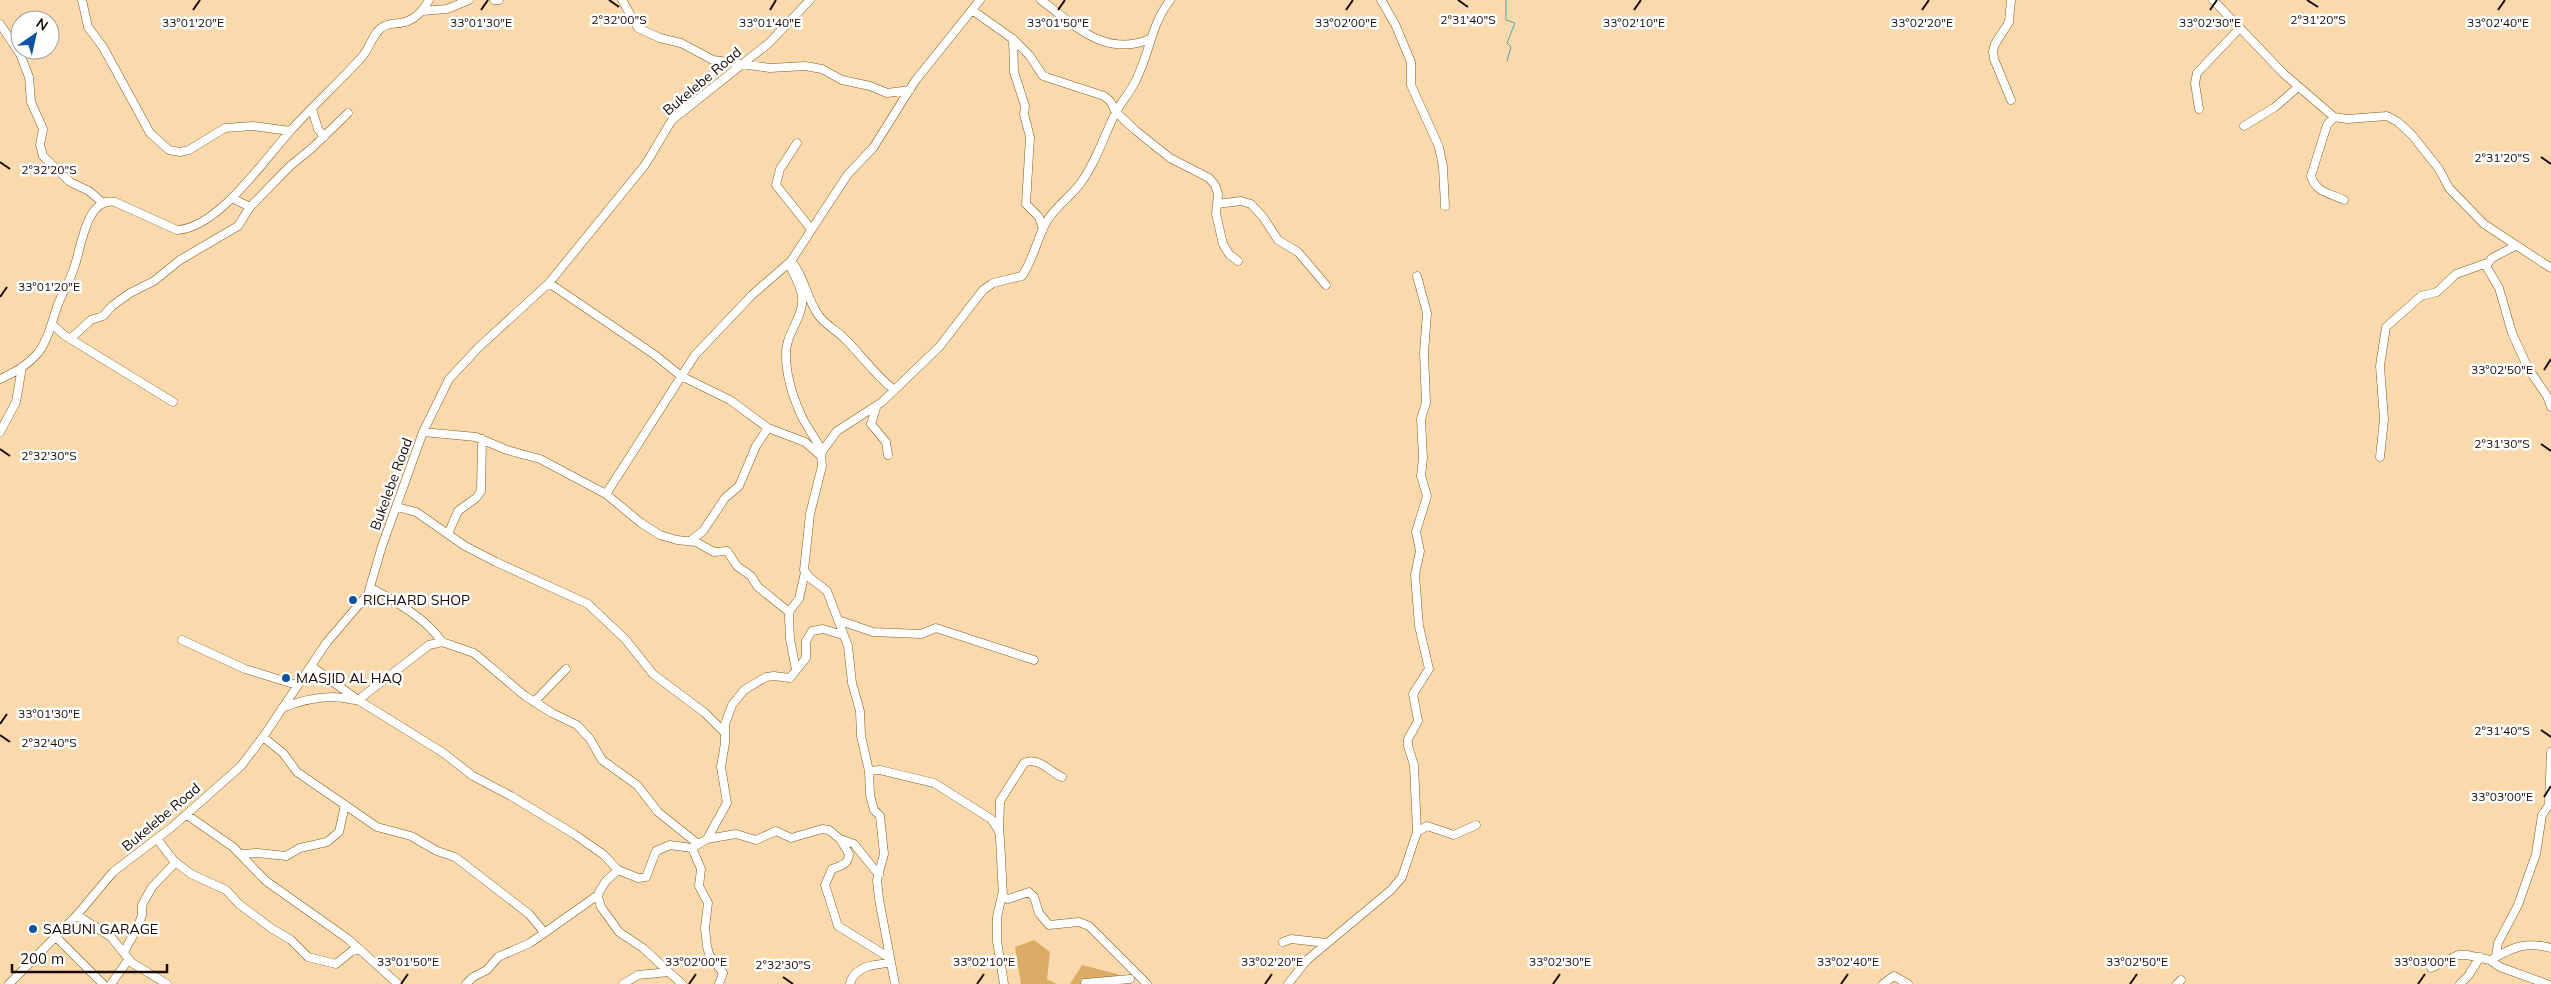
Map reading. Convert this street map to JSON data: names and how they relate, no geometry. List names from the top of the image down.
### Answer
{
  "streets": {
    "street": ["Bukelebe Road"]
  },
  "places": ["RICHARD SHOP", "MASJID AL HAQ", "SABUNI GARAGE"],
  "scale_bar": "200 m",
  "north": "top right",
  "coordinates": [
    "2°32'00\"S",
    "2°31'40\"S",
    "2°31'20\"S",
    "33°01'20\"E",
    "33°01'30\"E",
    "33°01'40\"E",
    "33°01'50\"E",
    "33°02'00\"E",
    "33°02'10\"E",
    "33°02'20\"E",
    "33°02'30\"E",
    "33°02'40\"E",
    "2°32'20\"S",
    "33°02'50\"E",
    "2°31'30\"S",
    "2°32'30\"S",
    "2°32'40\"S",
    "33°03'00\"E"
  ]
}
